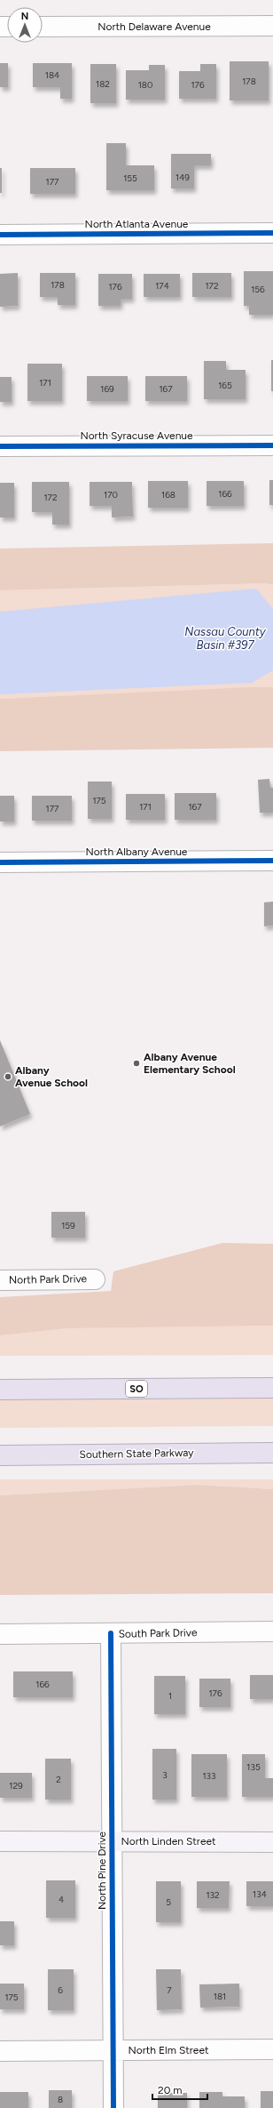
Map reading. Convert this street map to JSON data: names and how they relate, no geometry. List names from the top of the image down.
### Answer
{
  "streets": {
    "highway": ["SO", "Southern State Parkway"],
    "street": [
      "North Delaware Avenue",
      "North Atlanta Avenue",
      "North Syracuse Avenue",
      "North Albany Avenue",
      "North Park Drive",
      "South Park Drive",
      "North Linden Street",
      "North Pine Drive",
      "North Elm Street"
    ]
  },
  "crossings": [
    ["South Park Drive", "North Pine Drive"],
    ["North Linden Street", "North Pine Drive"],
    ["North Pine Drive", "North Elm Street"]
  ],
  "water": ["Nassau County Basin #397"],
  "places": ["Albany Avenue Elementary School", "Albany Avenue School"],
  "house_numbers": [
    "184",
    "178",
    "182",
    "180",
    "176",
    "149",
    "155",
    "177",
    "178",
    "174",
    "172",
    "176",
    "156",
    "171",
    "165",
    "169",
    "167",
    "166",
    "170",
    "168",
    "172",
    "175",
    "171",
    "167",
    "177",
    "159",
    "166",
    "176",
    "1",
    "135",
    "3",
    "133",
    "2",
    "129",
    "134",
    "132",
    "4",
    "5",
    "6",
    "7",
    "181",
    "175",
    "8"
  ],
  "scale_bar": "20 m",
  "north": "top"
}
